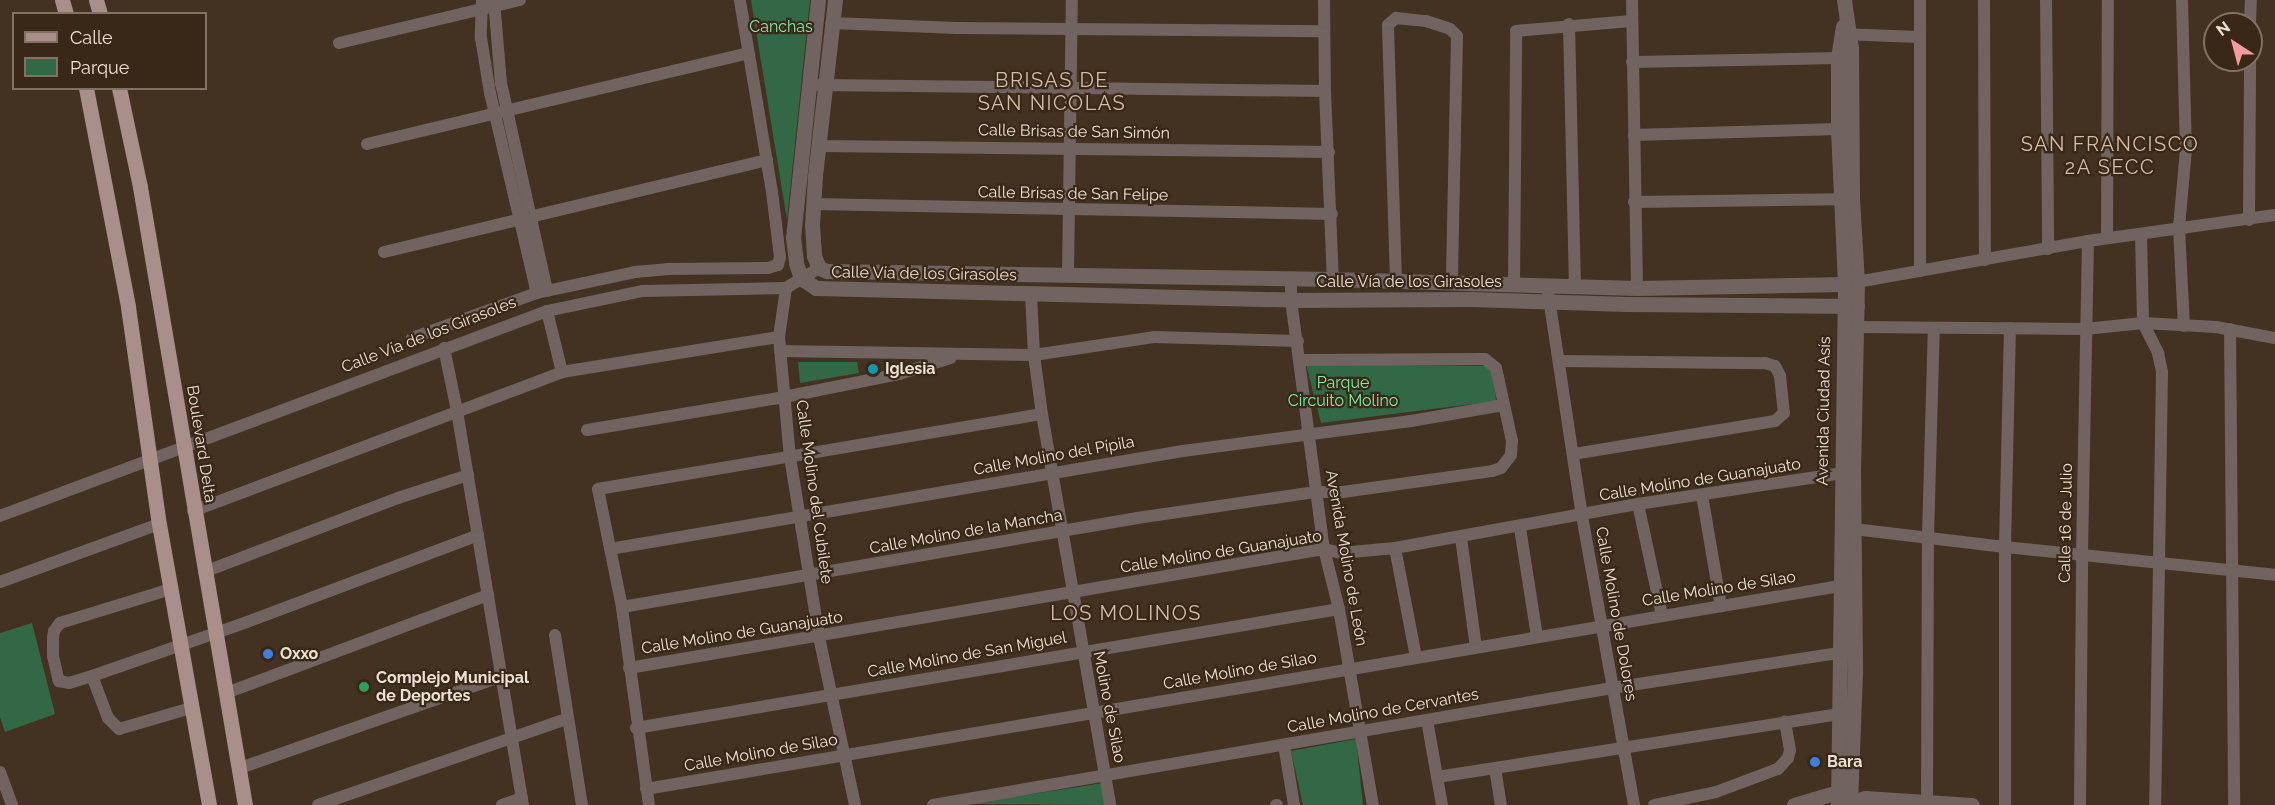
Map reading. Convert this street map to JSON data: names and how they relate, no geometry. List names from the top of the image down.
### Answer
{
  "streets": {
    "main road": ["Boulevard Delta"],
    "street": [
      "Calle Brisas de San Simón",
      "Calle Brisas de San Felipe",
      "Calle Vía de los Girasoles",
      "Avenida Ciudad Asís",
      "Calle Molino del Pípila",
      "Calle Molino de Guanajuato",
      "Calle Molino del Cubilete",
      "Calle 16 de Julio",
      "Calle Molino de la Mancha",
      "Avenida Molino de León",
      "Calle Molino de Silao",
      "Calle Molino de Dolores",
      "Calle Molino de San Miguel",
      "Molino de Silao",
      "Calle Molino de Cervantes"
    ]
  },
  "crossings": [
    ["Calle Vía de los Girasoles", "Avenida Ciudad Asís"],
    ["Calle Vía de los Girasoles", "Boulevard Delta"],
    ["Calle Vía de los Girasoles", "Calle Molino del Cubilete"],
    ["Calle Vía de los Girasoles", "Avenida Molino de León"],
    ["Calle Vía de los Girasoles", "Calle Molino de Dolores"],
    ["Calle Vía de los Girasoles", "Molino de Silao"],
    ["Avenida Ciudad Asís", "Calle Molino de Guanajuato"],
    ["Avenida Ciudad Asís", "Calle Molino de Silao"],
    ["Avenida Ciudad Asís", "Calle Molino de Cervantes"],
    ["Calle Molino del Pípila", "Calle Molino del Cubilete"],
    ["Calle Molino del Pípila", "Calle Molino de la Mancha"],
    ["Calle Molino del Pípila", "Avenida Molino de León"],
    ["Calle Molino del Pípila", "Molino de Silao"],
    ["Calle Molino de Guanajuato", "Calle Molino del Cubilete"],
    ["Calle Molino de Guanajuato", "Avenida Molino de León"],
    ["Calle Molino de Guanajuato", "Calle Molino de Dolores"],
    ["Calle Molino de Guanajuato", "Molino de Silao"],
    ["Calle Molino del Cubilete", "Calle Molino de la Mancha"],
    ["Calle Molino del Cubilete", "Calle Molino de Silao"],
    ["Calle Molino del Cubilete", "Calle Molino de San Miguel"],
    ["Calle Molino de la Mancha", "Avenida Molino de León"],
    ["Calle Molino de la Mancha", "Molino de Silao"],
    ["Avenida Molino de León", "Calle Molino de Silao"],
    ["Avenida Molino de León", "Calle Molino de San Miguel"],
    ["Avenida Molino de León", "Calle Molino de Cervantes"],
    ["Calle Molino de Silao", "Calle Molino de Dolores"],
    ["Calle Molino de Silao", "Molino de Silao"],
    ["Calle Molino de Dolores", "Calle Molino de Cervantes"],
    ["Calle Molino de San Miguel", "Molino de Silao"],
    ["Molino de Silao", "Calle Molino de Cervantes"]
  ],
  "districts": ["BRISAS DE SAN NICOLAS", "SAN FRANCISCO 2A SECC", "LOS MOLINOS"],
  "parks": ["Canchas", "Parque Circuito Molino"],
  "places": [
    "Iglesia",
    "Oxxo",
    "Complejo Municipal de Deportes",
    "Bara"
  ],
  "legend": ["Calle", "Parque"],
  "north": "top left"
}
